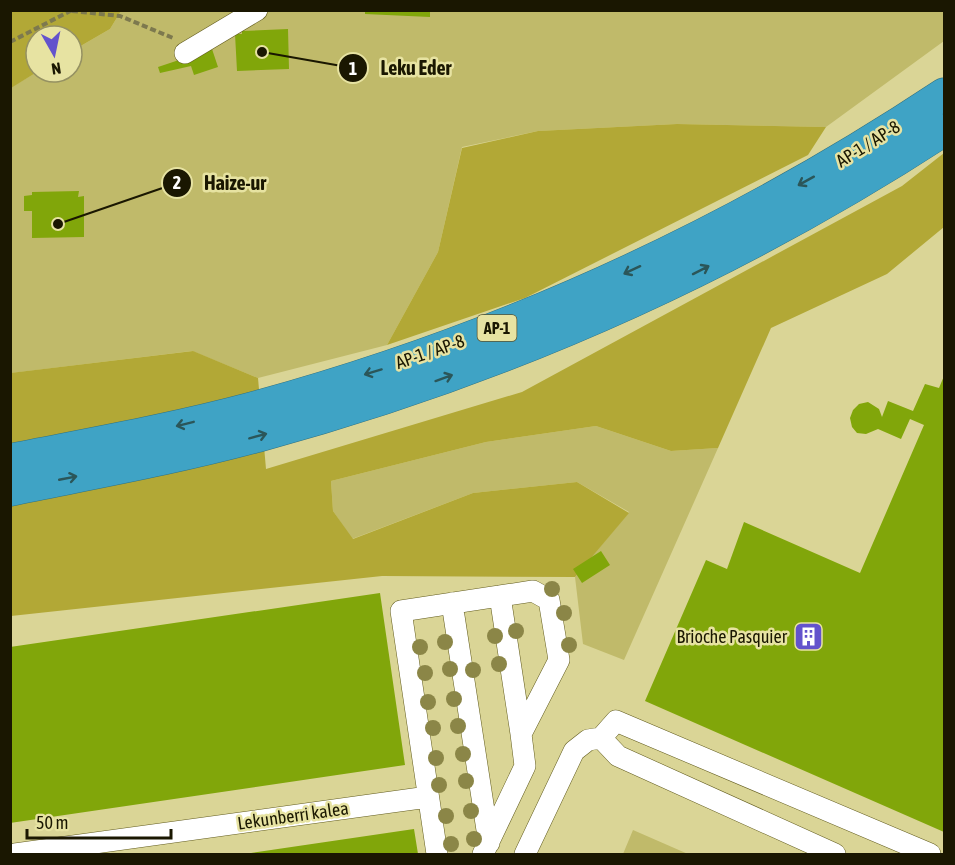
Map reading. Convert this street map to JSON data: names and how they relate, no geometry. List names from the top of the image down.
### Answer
{
  "streets": {
    "highway": ["AP-1 / AP-8", "AP-1"],
    "street": ["Lekunberri kalea"]
  },
  "places": {
    "other": ["Leku Eder", "Haize-ur"],
    "building": ["Brioche Pasquier"]
  },
  "scale_bar": "50 m",
  "north": "bottom"
}
